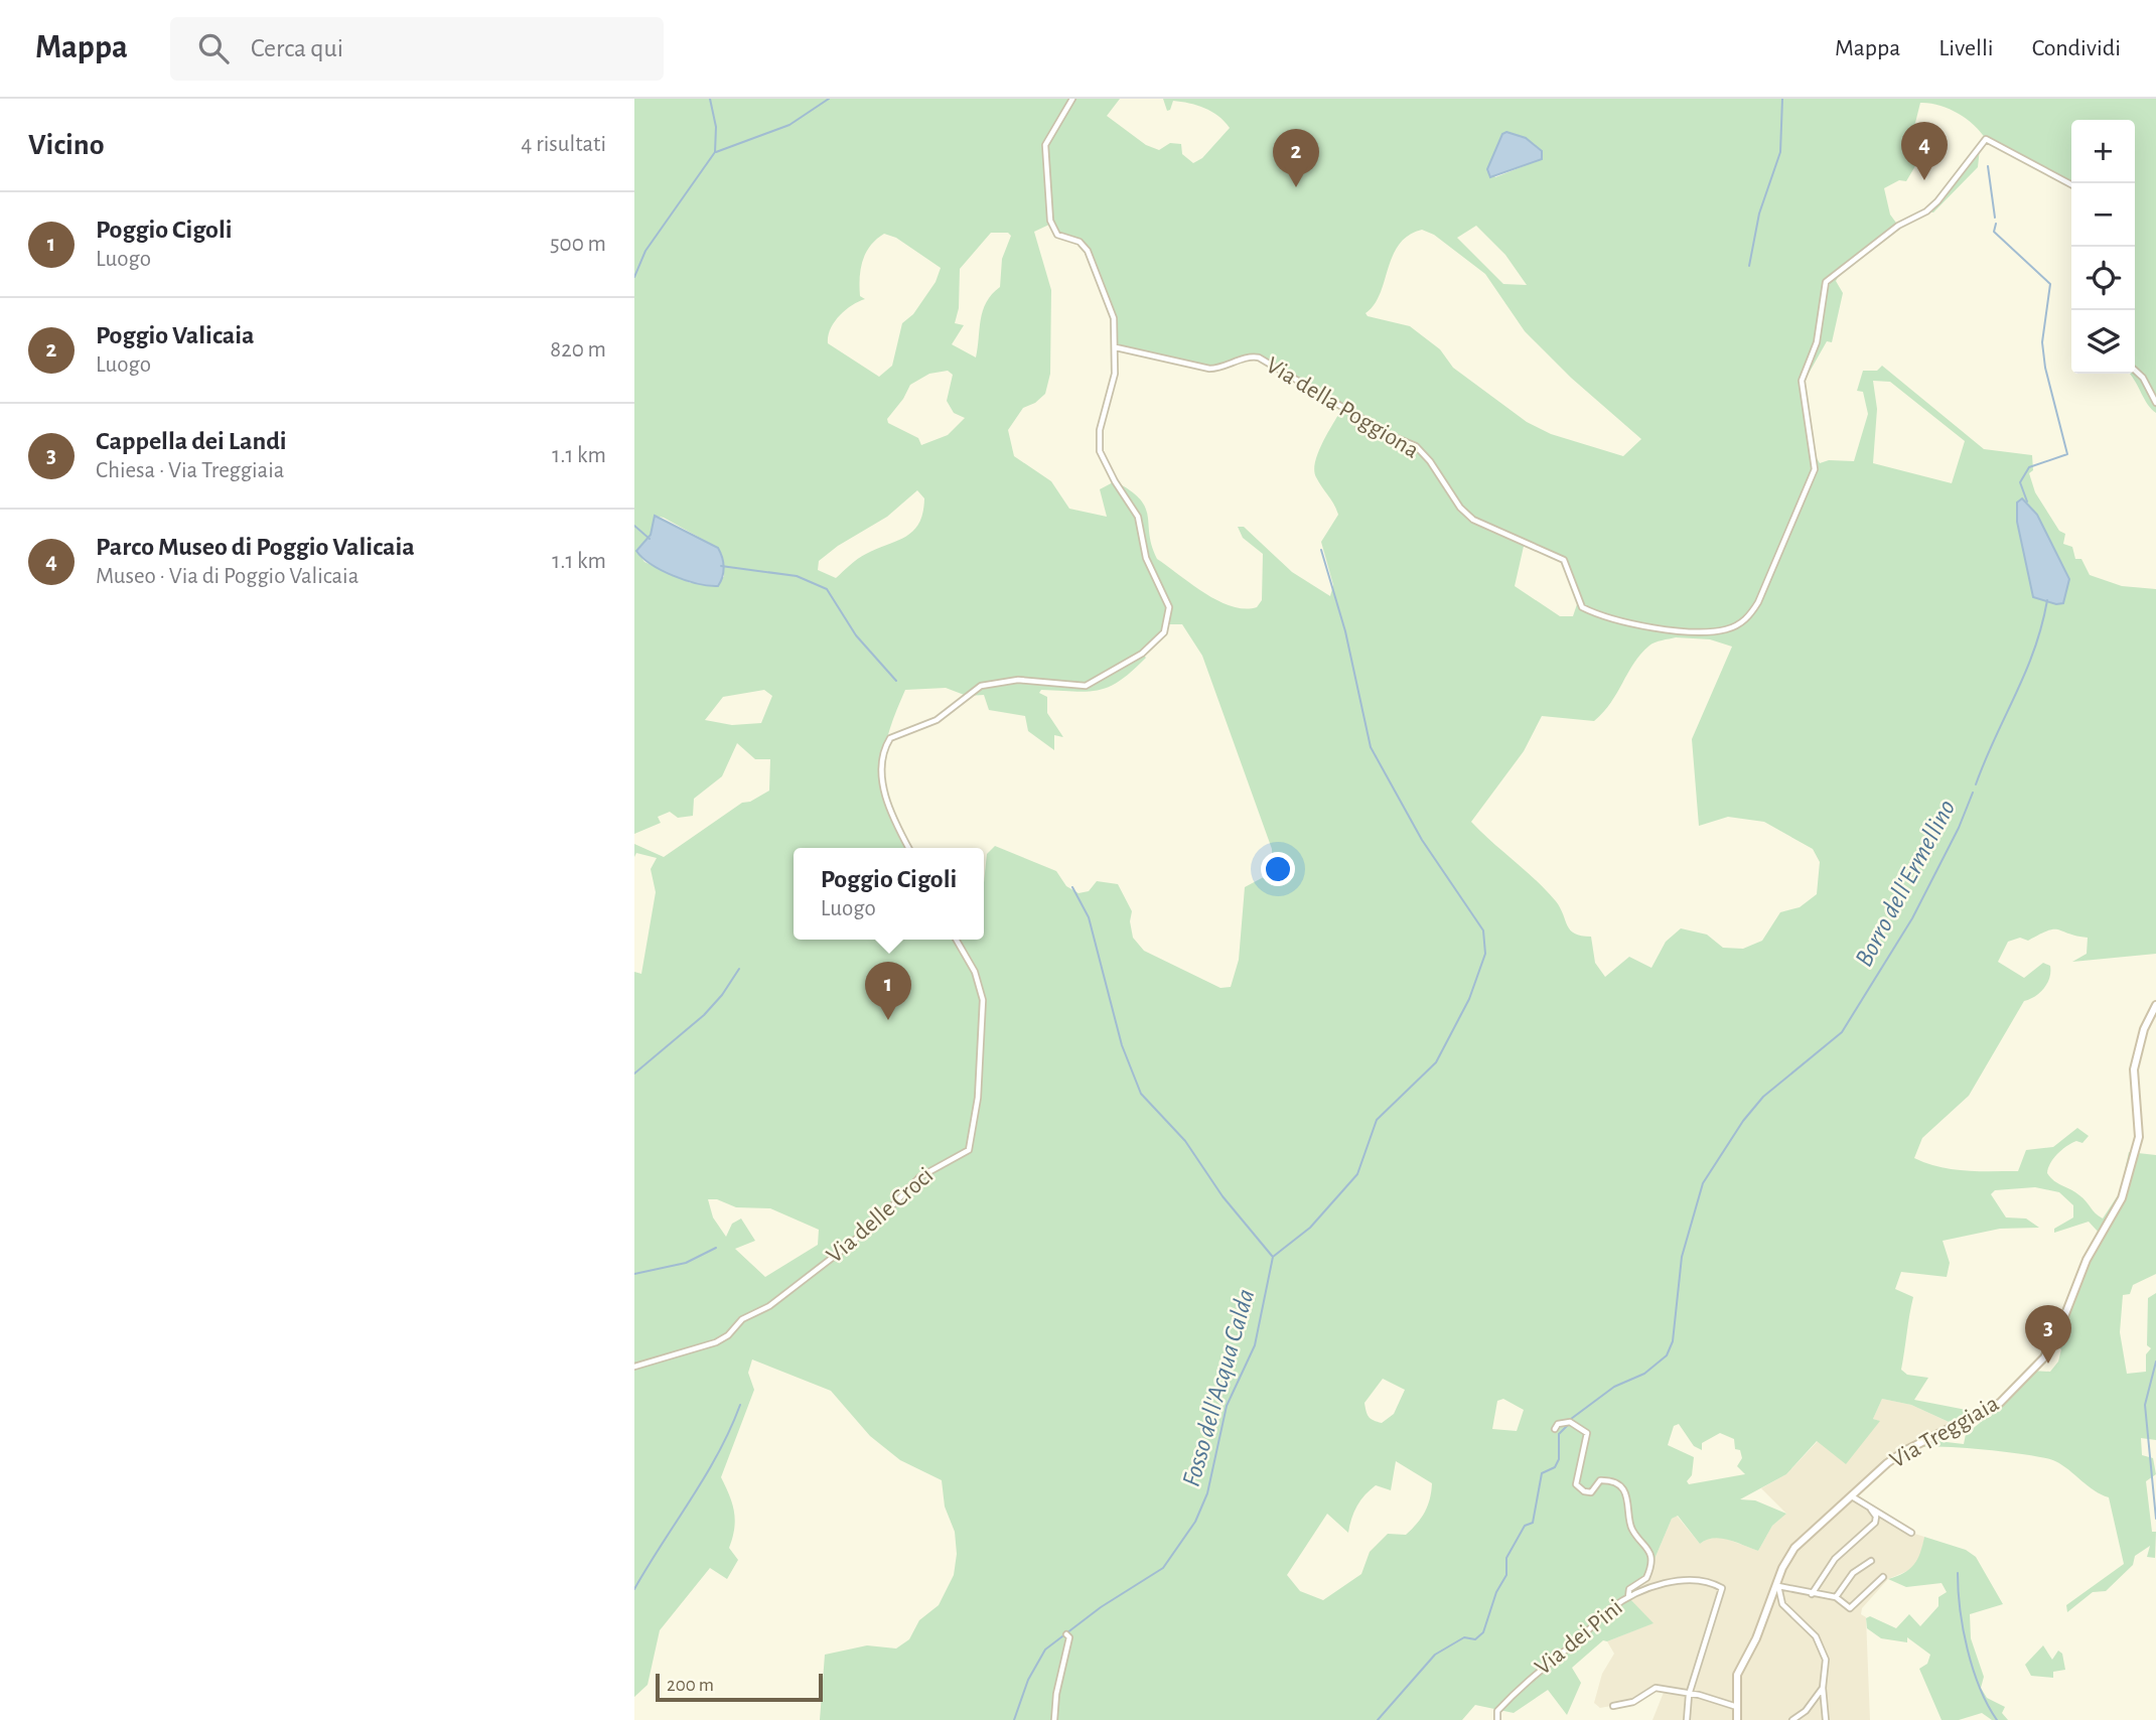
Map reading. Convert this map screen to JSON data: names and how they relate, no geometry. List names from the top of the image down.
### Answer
{
  "streets": {
    "street": [
      "Via della Poggiona",
      "Via delle Croci",
      "Via Treggiaia",
      "Via dei Pini"
    ]
  },
  "water": ["Borro dell'Ermellino", "Fosso dell'Acqua Calda"],
  "scale_bar": "200 m",
  "page": {
    "header": "Mappa",
    "search": "Cerca qui",
    "nav": ["Mappa", "Livelli", "Condividi"],
    "heading": ["Vicino", "4 risultati"],
    "map_buttons": ["+", "−"],
    "pins": [
      "4",
      "2",
      "1",
      "3"
    ],
    "list": [
      {
        "mark": "1",
        "name": "Poggio Cigoli",
        "note": "Luogo",
        "value": "500 m"
      },
      {
        "mark": "2",
        "name": "Poggio Valicaia",
        "note": "Luogo",
        "value": "820 m"
      },
      {
        "mark": "3",
        "name": "Cappella dei Landi",
        "note": "Chiesa · Via Treggiaia",
        "value": "1.1 km"
      },
      {
        "mark": "4",
        "name": "Parco Museo di Poggio Valicaia",
        "note": "Museo · Via di Poggio Valicaia",
        "value": "1.1 km"
      }
    ],
    "popup": ["Poggio Cigoli", "Luogo"],
    "scale": "200 m"
  }
}
